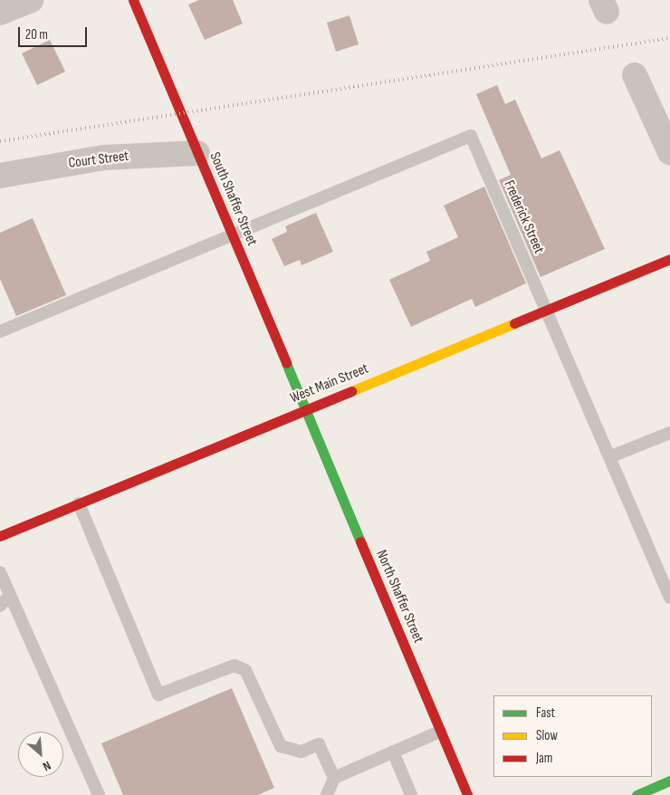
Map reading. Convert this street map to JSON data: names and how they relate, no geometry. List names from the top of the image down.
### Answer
{
  "streets": {
    "street": [
      "Court Street",
      "South Shaffer Street",
      "West Main Street",
      "North Shaffer Street"
    ],
    "lane": ["Frederick Street"]
  },
  "crossings": [
    ["Court Street", "South Shaffer Street"],
    ["South Shaffer Street", "Frederick Street"],
    ["South Shaffer Street", "West Main Street"],
    ["South Shaffer Street", "North Shaffer Street"],
    ["Frederick Street", "West Main Street"],
    ["West Main Street", "North Shaffer Street"]
  ],
  "legend": ["Fast", "Slow", "Jam"],
  "scale_bar": "20 m",
  "north": "bottom right"
}
